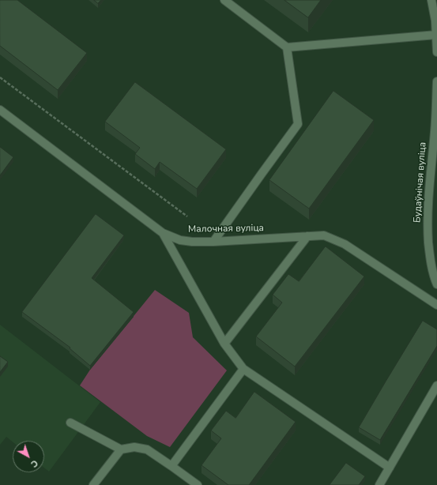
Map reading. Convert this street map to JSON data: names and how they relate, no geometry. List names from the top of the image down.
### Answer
{
  "streets": {
    "street": ["Будаўнічая вуліца", "Малочная вуліца"]
  },
  "north": "bottom right"
}
